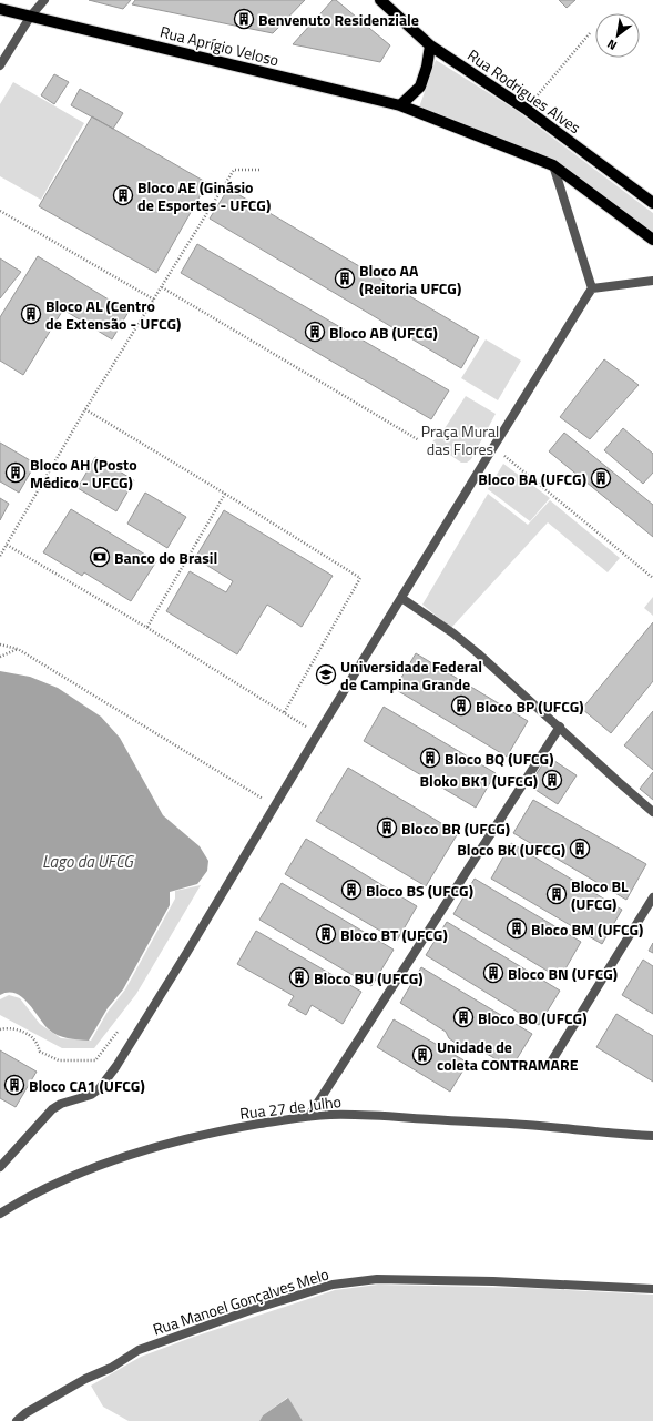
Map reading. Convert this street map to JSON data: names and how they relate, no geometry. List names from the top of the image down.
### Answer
{
  "streets": {
    "main road": ["Rua Aprígio Veloso", "Rua Rodrigues Alves"],
    "street": ["Rua 27 de Julho", "Rua Manoel Gonçalves Melo"]
  },
  "water": ["Lago da UFCG"],
  "parks": ["Praça Mural das Flores"],
  "places": {
    "building": [
      "Benvenuto Residenziale",
      "Bloco AE (Ginásio de Esportes - UFCG)",
      "Bloco AA (Reitoria UFCG)",
      "Bloco AL (Centro de Extensão - UFCG)",
      "Bloco AB (UFCG)",
      "Bloco AH (Posto Médico - UFCG)",
      "Bloco BA (UFCG)",
      "Bloco BP (UFCG)",
      "Bloco BQ (UFCG)",
      "Bloko BK1 (UFCG)",
      "Bloco BR (UFCG)",
      "Bloco BK (UFCG)",
      "Bloco BS (UFCG)",
      "Bloco BL (UFCG)",
      "Bloco BM (UFCG)",
      "Bloco BT (UFCG)",
      "Bloco BN (UFCG)",
      "Bloco BU (UFCG)",
      "Bloco BO (UFCG)",
      "Unidade de coleta CONTRAMARE",
      "Bloco CA1 (UFCG)"
    ],
    "bank": ["Banco do Brasil"],
    "school or university": ["Universidade Federal de Campina Grande"]
  },
  "north": "bottom left"
}
